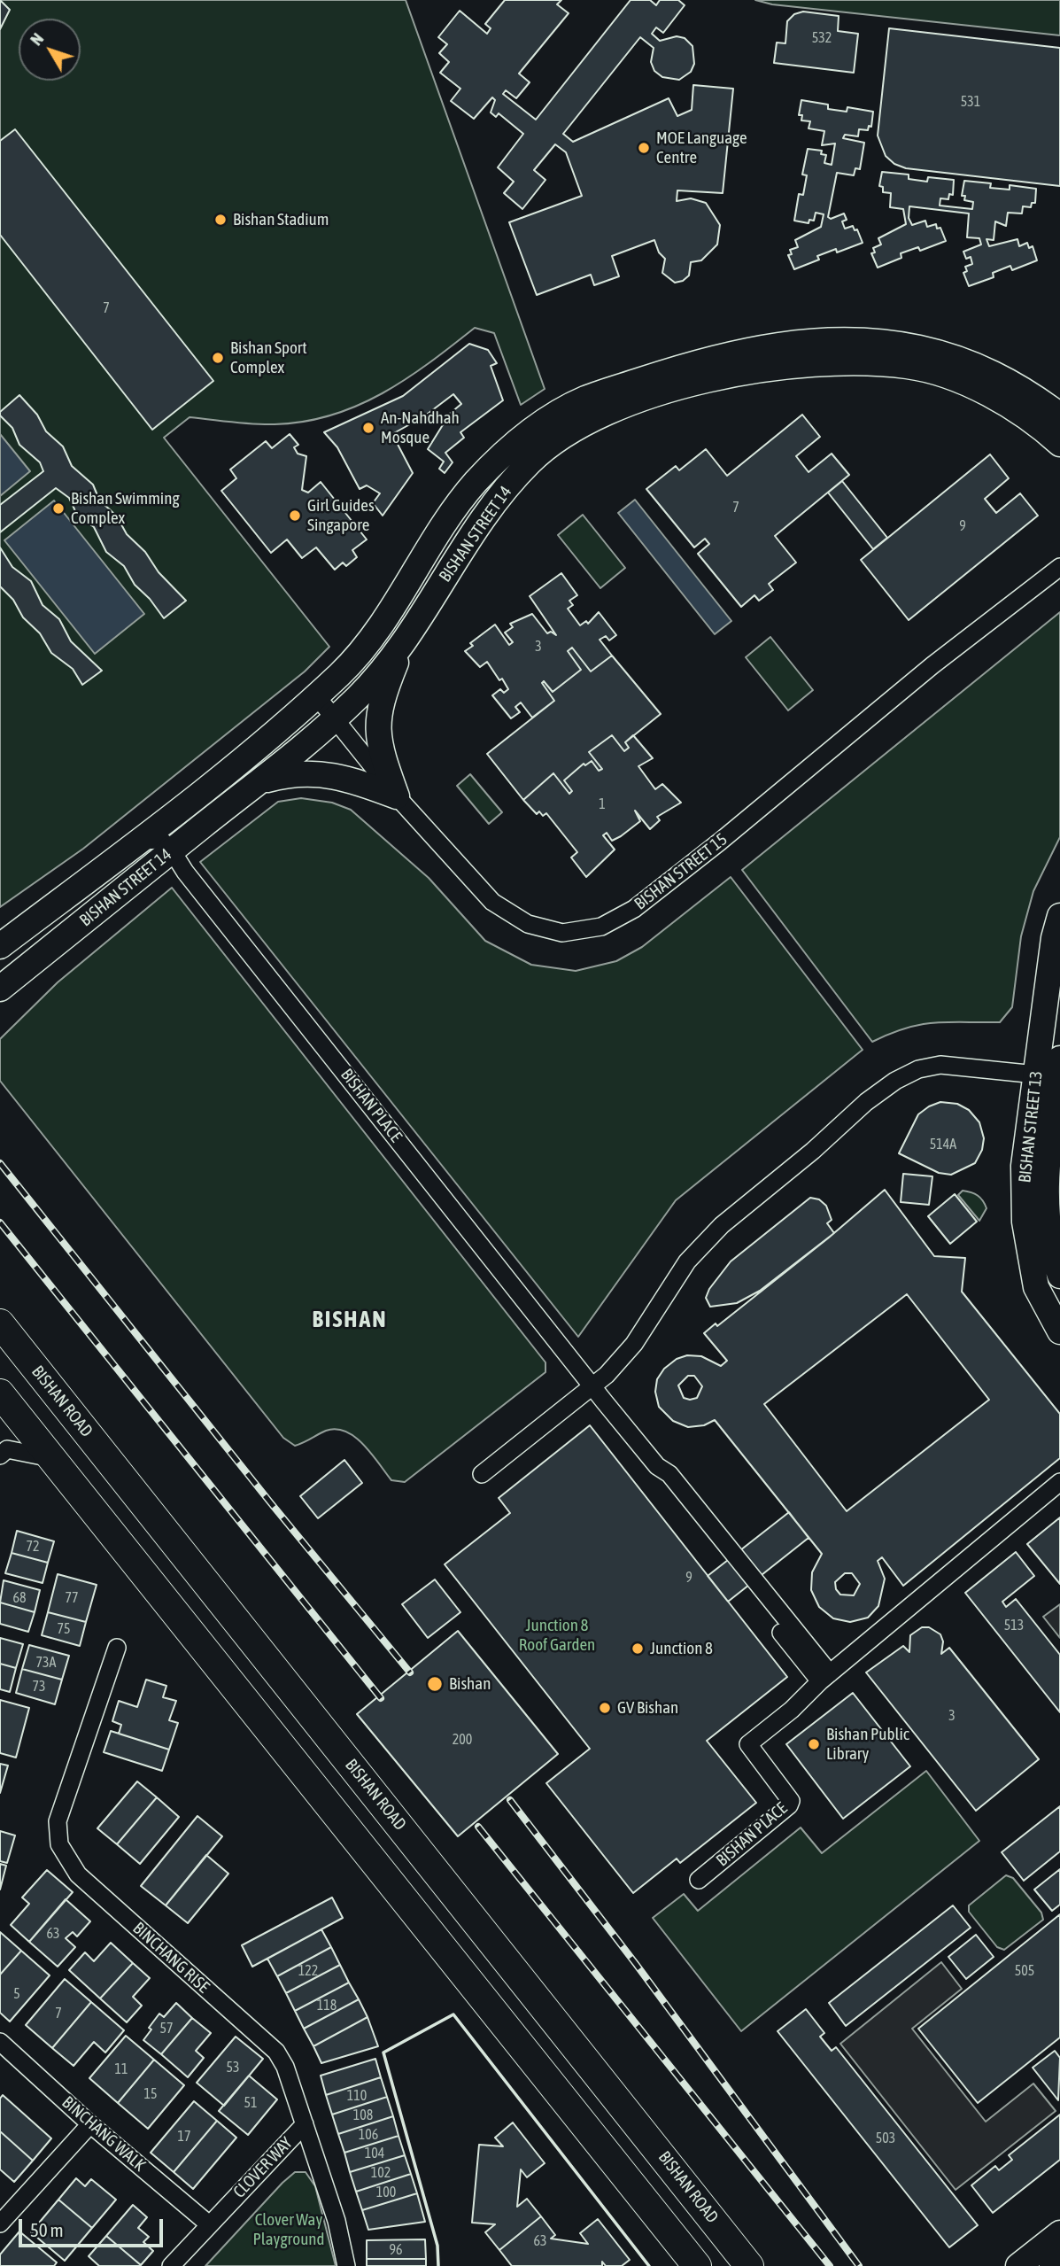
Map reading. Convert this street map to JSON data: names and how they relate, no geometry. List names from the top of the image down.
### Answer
{
  "streets": {
    "main road": ["BISHAN ROAD"],
    "street": [
      "BISHAN STREET 14",
      "BISHAN STREET 15",
      "BISHAN PLACE",
      "BISHAN STREET 13",
      "BINCHANG RISE",
      "BINCHANG WALK",
      "CLOVER WAY"
    ]
  },
  "crossings": [
    ["BISHAN STREET 14", "BISHAN STREET 15"],
    ["BISHAN STREET 14", "BISHAN PLACE"],
    ["BINCHANG RISE", "CLOVER WAY"],
    ["BINCHANG WALK", "CLOVER WAY"]
  ],
  "districts": ["BISHAN"],
  "parks": ["Junction 8 Roof Garden", "Clover Way Playground"],
  "places": [
    "MOE Language Centre",
    "Bishan Stadium",
    "Bishan Sport Complex",
    "An-Nahdhah Mosque",
    "Bishan Swimming Complex",
    "Girl Guides Singapore",
    "Junction 8",
    "Bishan",
    "GV Bishan",
    "Bishan Public Library"
  ],
  "house_numbers": [
    "532",
    "531",
    "7",
    "7",
    "9",
    "3",
    "1",
    "514A",
    "72",
    "9",
    "68",
    "77",
    "513",
    "75",
    "73A",
    "73",
    "3",
    "200",
    "63",
    "122",
    "505",
    "5",
    "118",
    "7",
    "57",
    "53",
    "11",
    "15",
    "110",
    "51",
    "108",
    "106",
    "17",
    "503",
    "104",
    "102",
    "100",
    "63",
    "96"
  ],
  "scale_bar": "50 m",
  "north": "top left"
}
